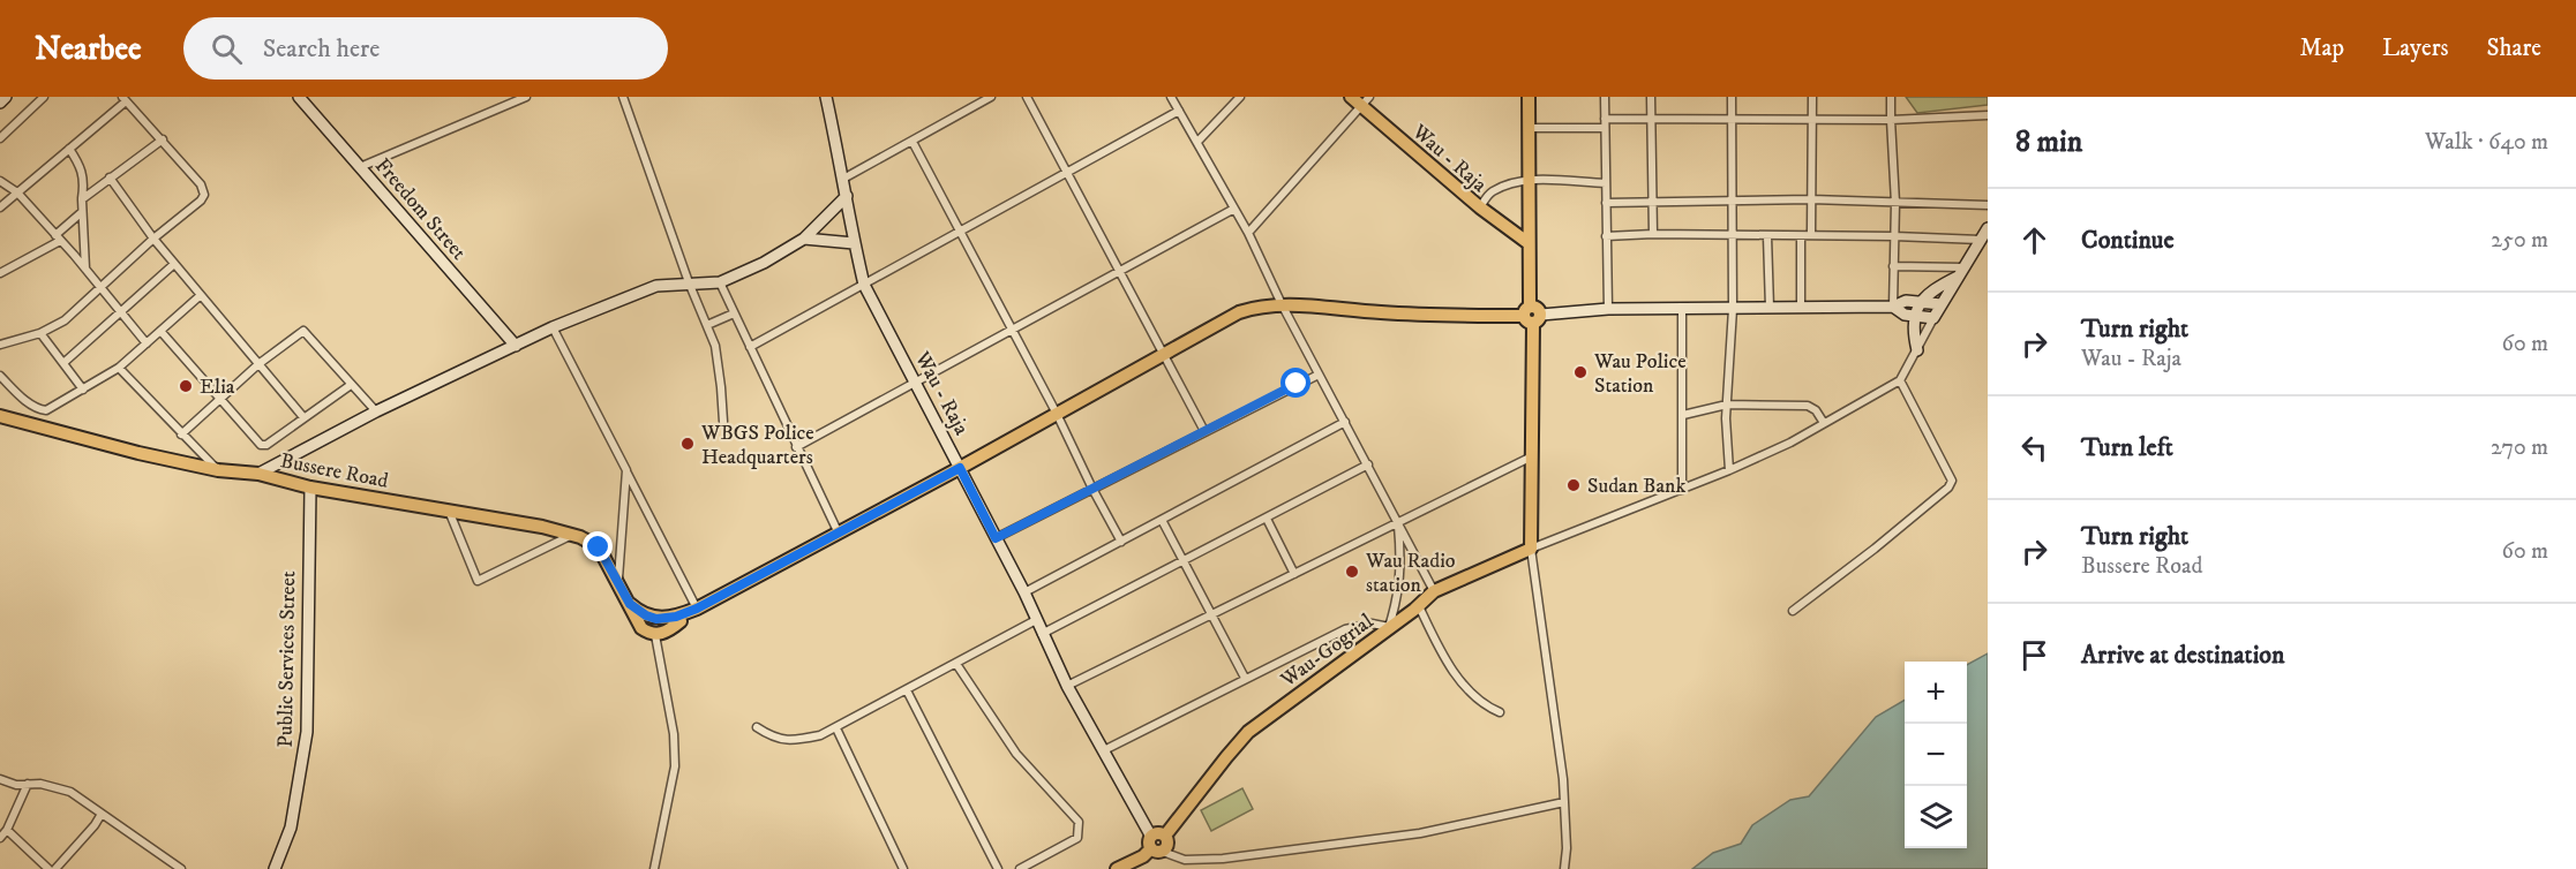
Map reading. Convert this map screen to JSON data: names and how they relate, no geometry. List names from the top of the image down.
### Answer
{
  "streets": {
    "main road": ["Wau - Raja", "Bussere Road", "Wau-Gogrial"],
    "street": ["Freedom Street", "Public Services Street"]
  },
  "crossings": [
    ["Wau - Raja", "Wau-Gogrial"],
    ["Bussere Road", "Public Services Street"]
  ],
  "places": [
    "Wau Police Station",
    "Elia",
    "WBGS Police Headquarters",
    "Sudan Bank",
    "Wau Radio station"
  ],
  "page": {
    "header": "Nearbee",
    "search": "Search here",
    "nav": ["Map", "Layers", "Share"],
    "heading": ["8 min", "Walk · 640 m"],
    "list": [
      ["Continue", "250 m"],
      ["Turn right", "Wau - Raja", "60 m"],
      ["Turn left", "270 m"],
      ["Turn right", "Bussere Road", "60 m"],
      "Arrive at destination"
    ],
    "map_buttons": ["+", "−"]
  }
}
